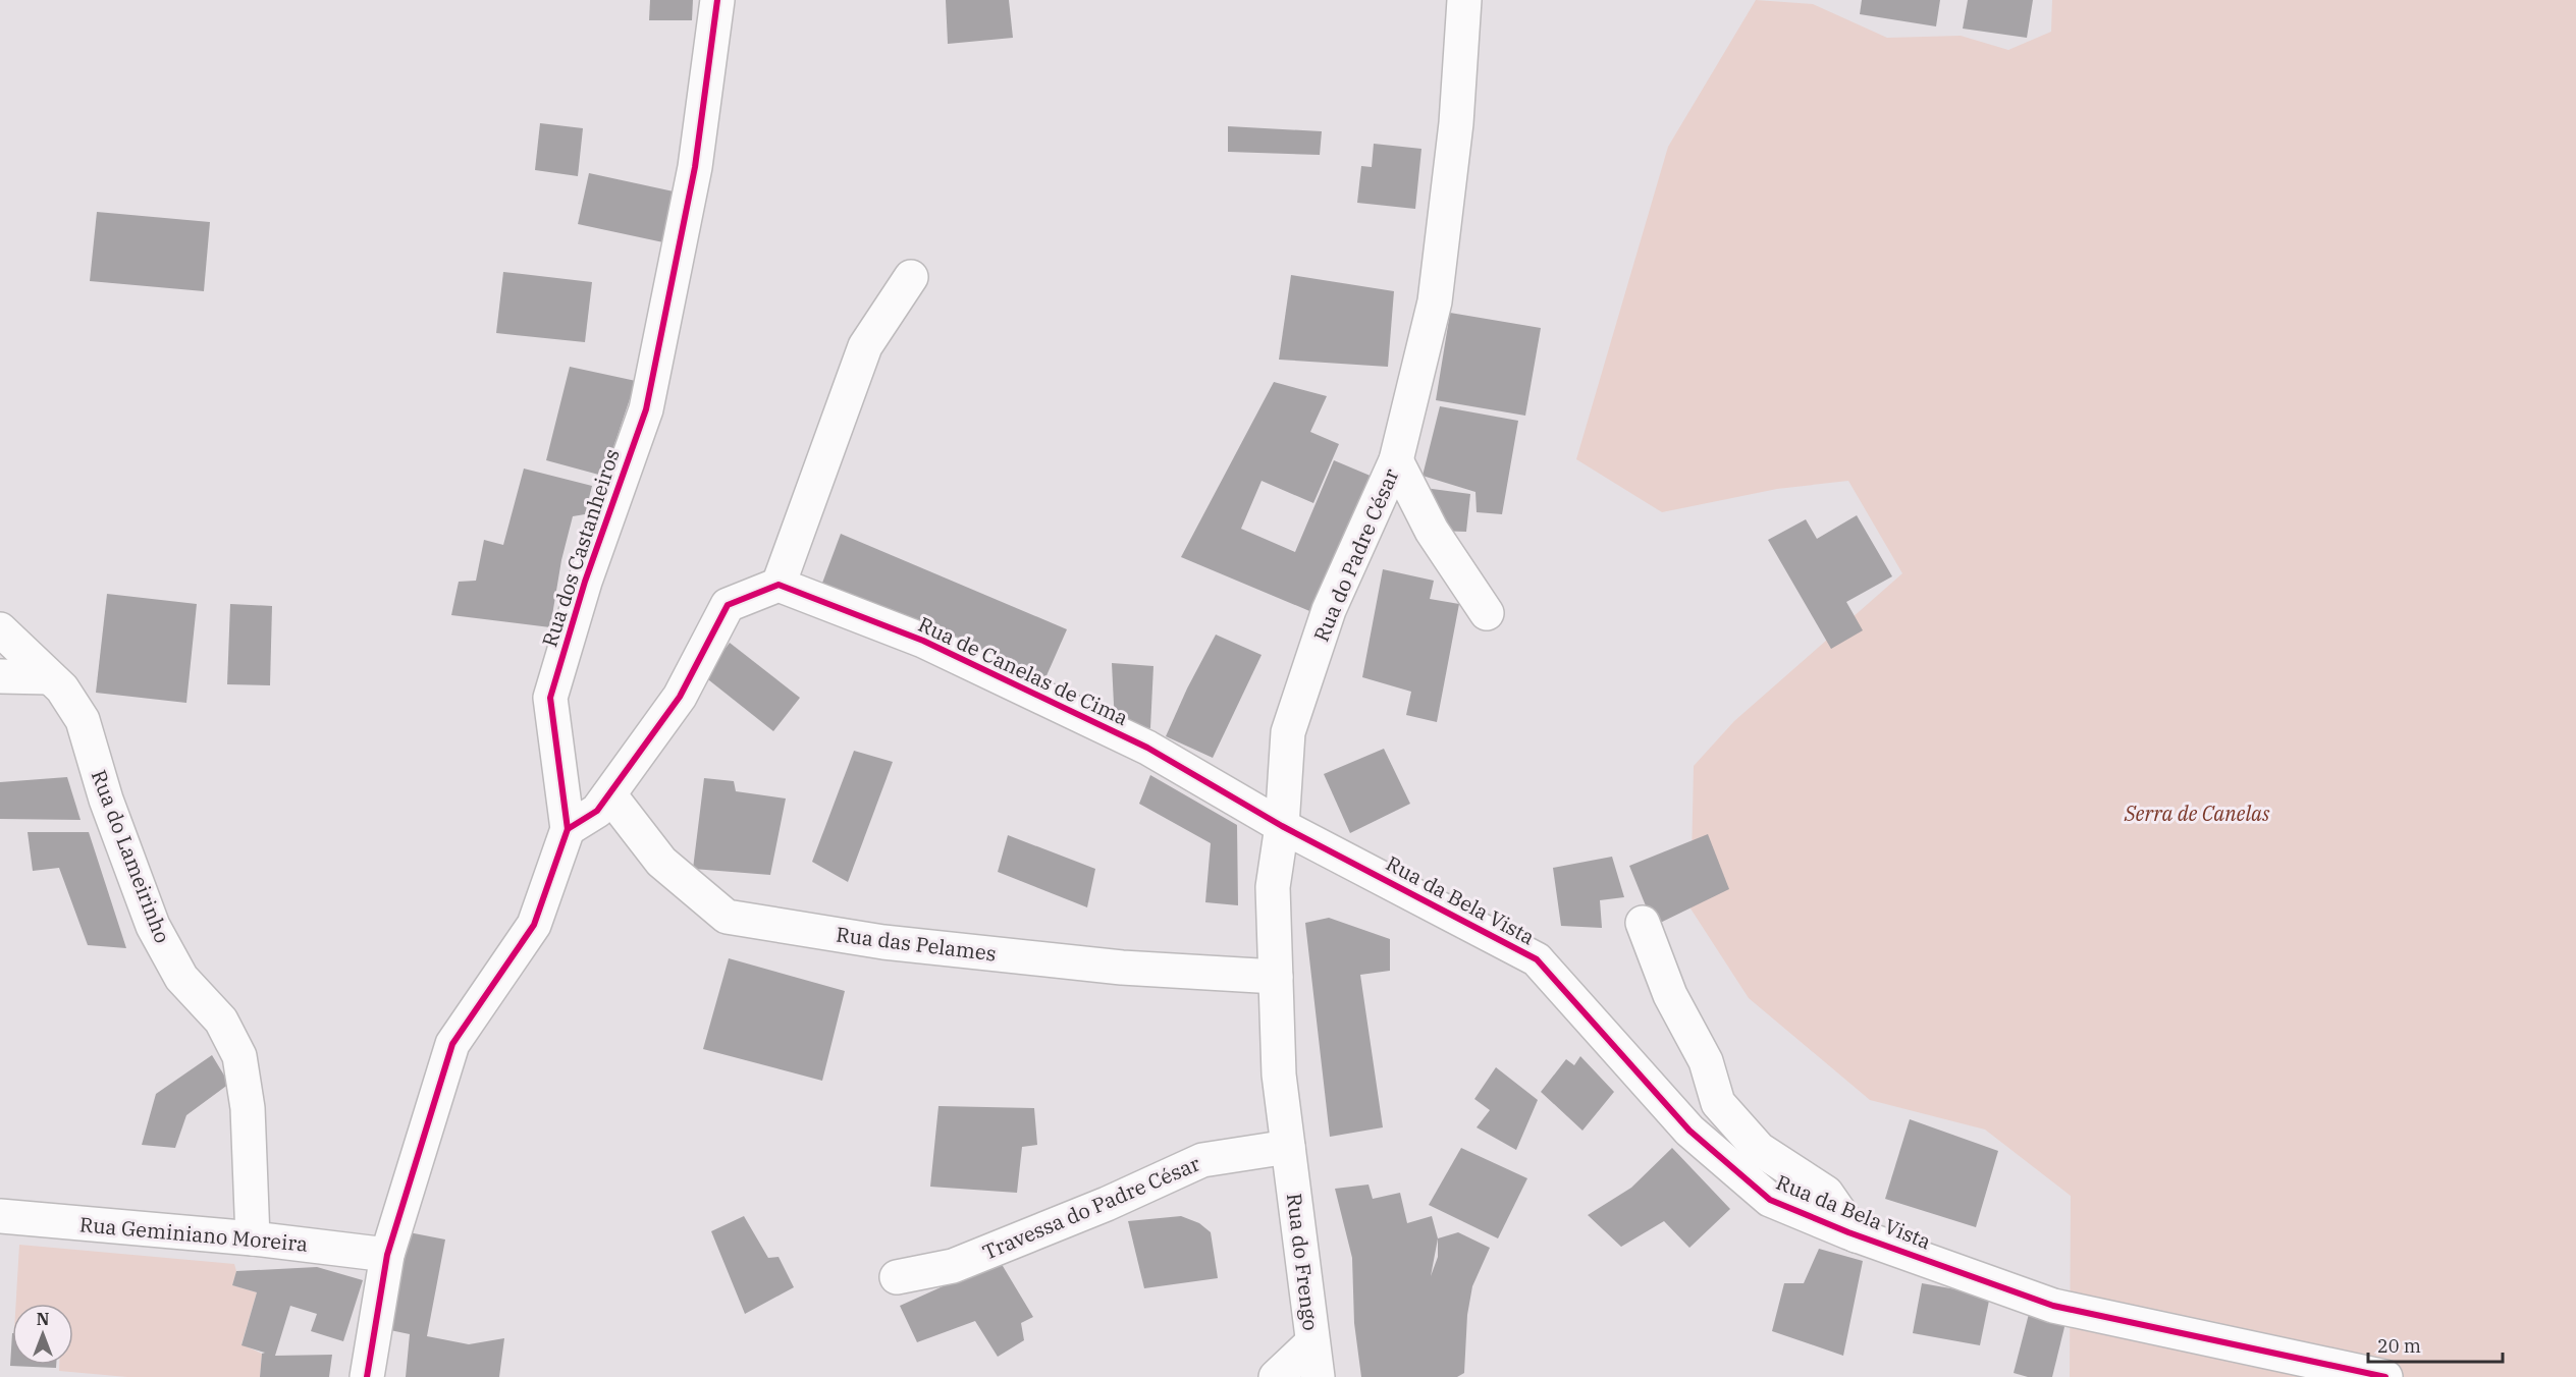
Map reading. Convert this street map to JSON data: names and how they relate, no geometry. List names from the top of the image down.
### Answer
{
  "streets": {
    "street": [
      "Rua dos Castanheiros",
      "Rua do Padre César",
      "Rua de Canelas de Cima",
      "Rua do Lameirinho",
      "Rua da Bela Vista",
      "Rua das Pelames",
      "Travessa do Padre César",
      "Rua Geminiano Moreira",
      "Rua do Frengo"
    ]
  },
  "crossings": [
    ["Rua dos Castanheiros", "Rua Geminiano Moreira"],
    ["Rua do Padre César", "Rua de Canelas de Cima"],
    ["Rua do Padre César", "Rua da Bela Vista"],
    ["Rua do Padre César", "Rua das Pelames"],
    ["Rua do Padre César", "Travessa do Padre César"],
    ["Rua do Padre César", "Rua do Frengo"],
    ["Rua de Canelas de Cima", "Rua da Bela Vista"],
    ["Rua do Lameirinho", "Rua Geminiano Moreira"],
    ["Travessa do Padre César", "Rua do Frengo"]
  ],
  "parks": ["Serra de Canelas"],
  "scale_bar": "20 m",
  "north": "top"
}
